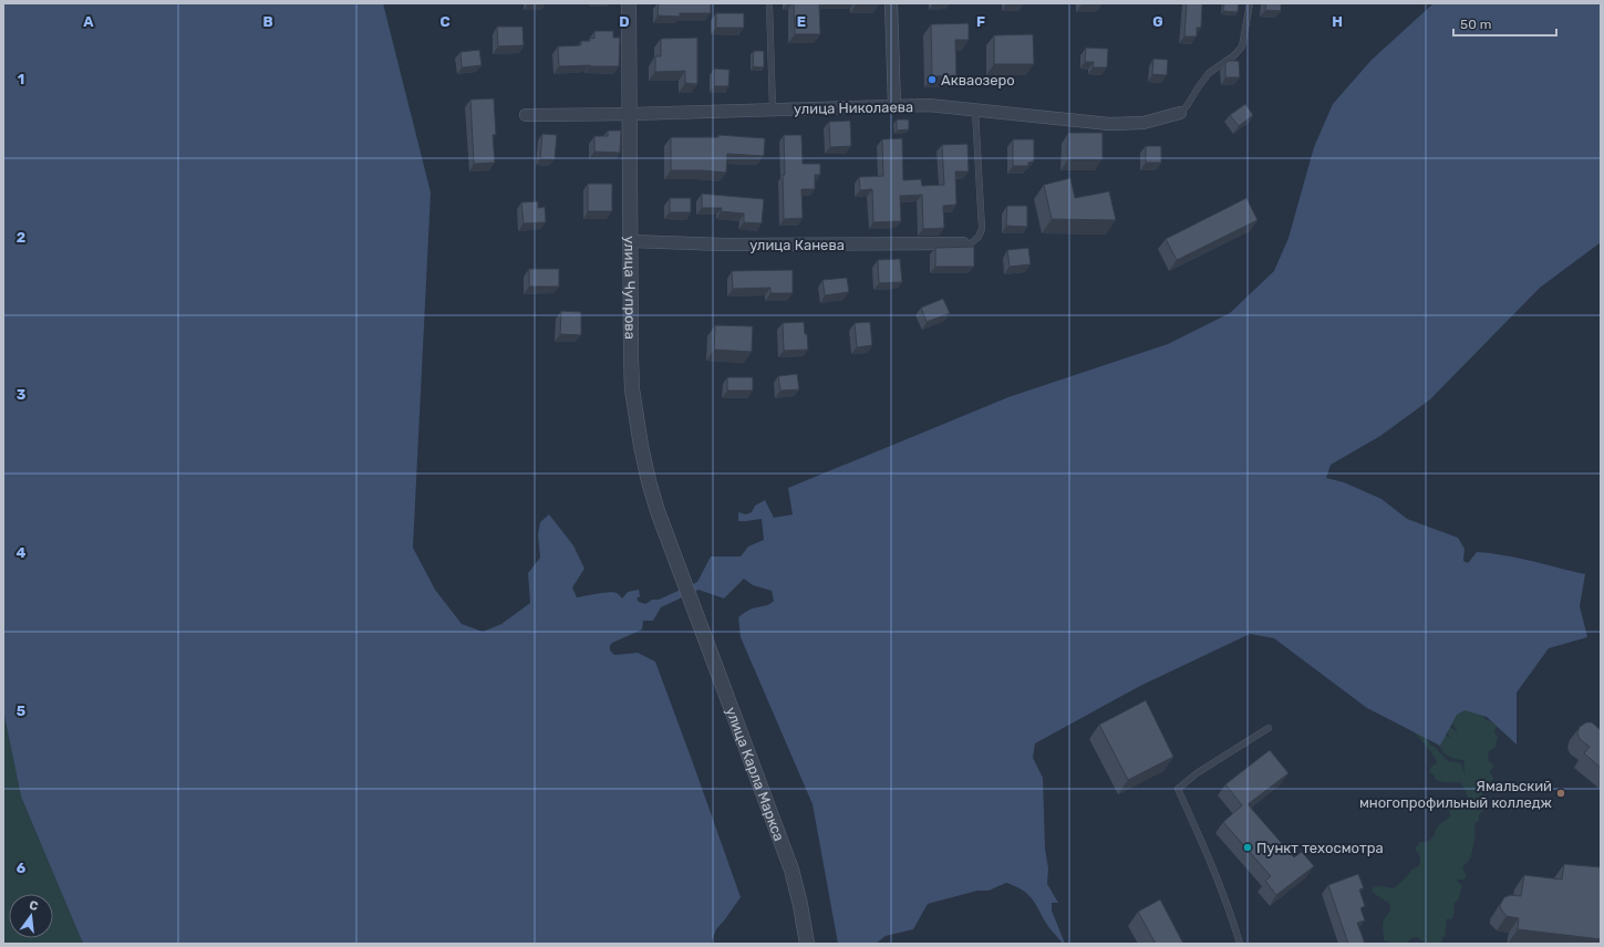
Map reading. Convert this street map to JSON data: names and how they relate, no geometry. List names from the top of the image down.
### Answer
{
  "streets": {
    "street": [
      "улица Николаева",
      "улица Канева",
      "улица Чупрова",
      "улица Карла Маркса"
    ]
  },
  "crossings": [
    ["улица Николаева", "улица Чупрова"],
    ["улица Канева", "улица Чупрова"],
    ["улица Чупрова", "улица Карла Маркса"]
  ],
  "places": ["Акваозеро", "Ямальский многопрофильный колледж", "Пункт техосмотра"],
  "scale_bar": "50 m",
  "north": "top",
  "grid": {
    "columns": [
      "A",
      "B",
      "C",
      "D",
      "E",
      "F",
      "G",
      "H"
    ],
    "rows": [
      "1",
      "2",
      "3",
      "4",
      "5",
      "6"
    ]
  }
}
